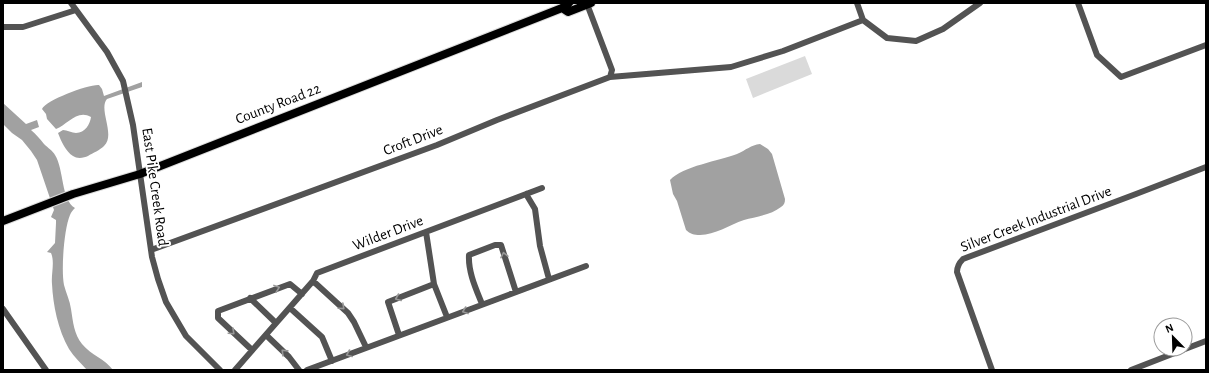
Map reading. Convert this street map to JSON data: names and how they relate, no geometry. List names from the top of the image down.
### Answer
{
  "streets": {
    "main road": ["County Road 22"],
    "street": [
      "Croft Drive",
      "East Pike Creek Road",
      "Silver Creek Industrial Drive",
      "Wilder Drive"
    ]
  },
  "crossings": [
    ["County Road 22", "East Pike Creek Road"],
    ["Croft Drive", "East Pike Creek Road"]
  ],
  "north": "top left"
}
